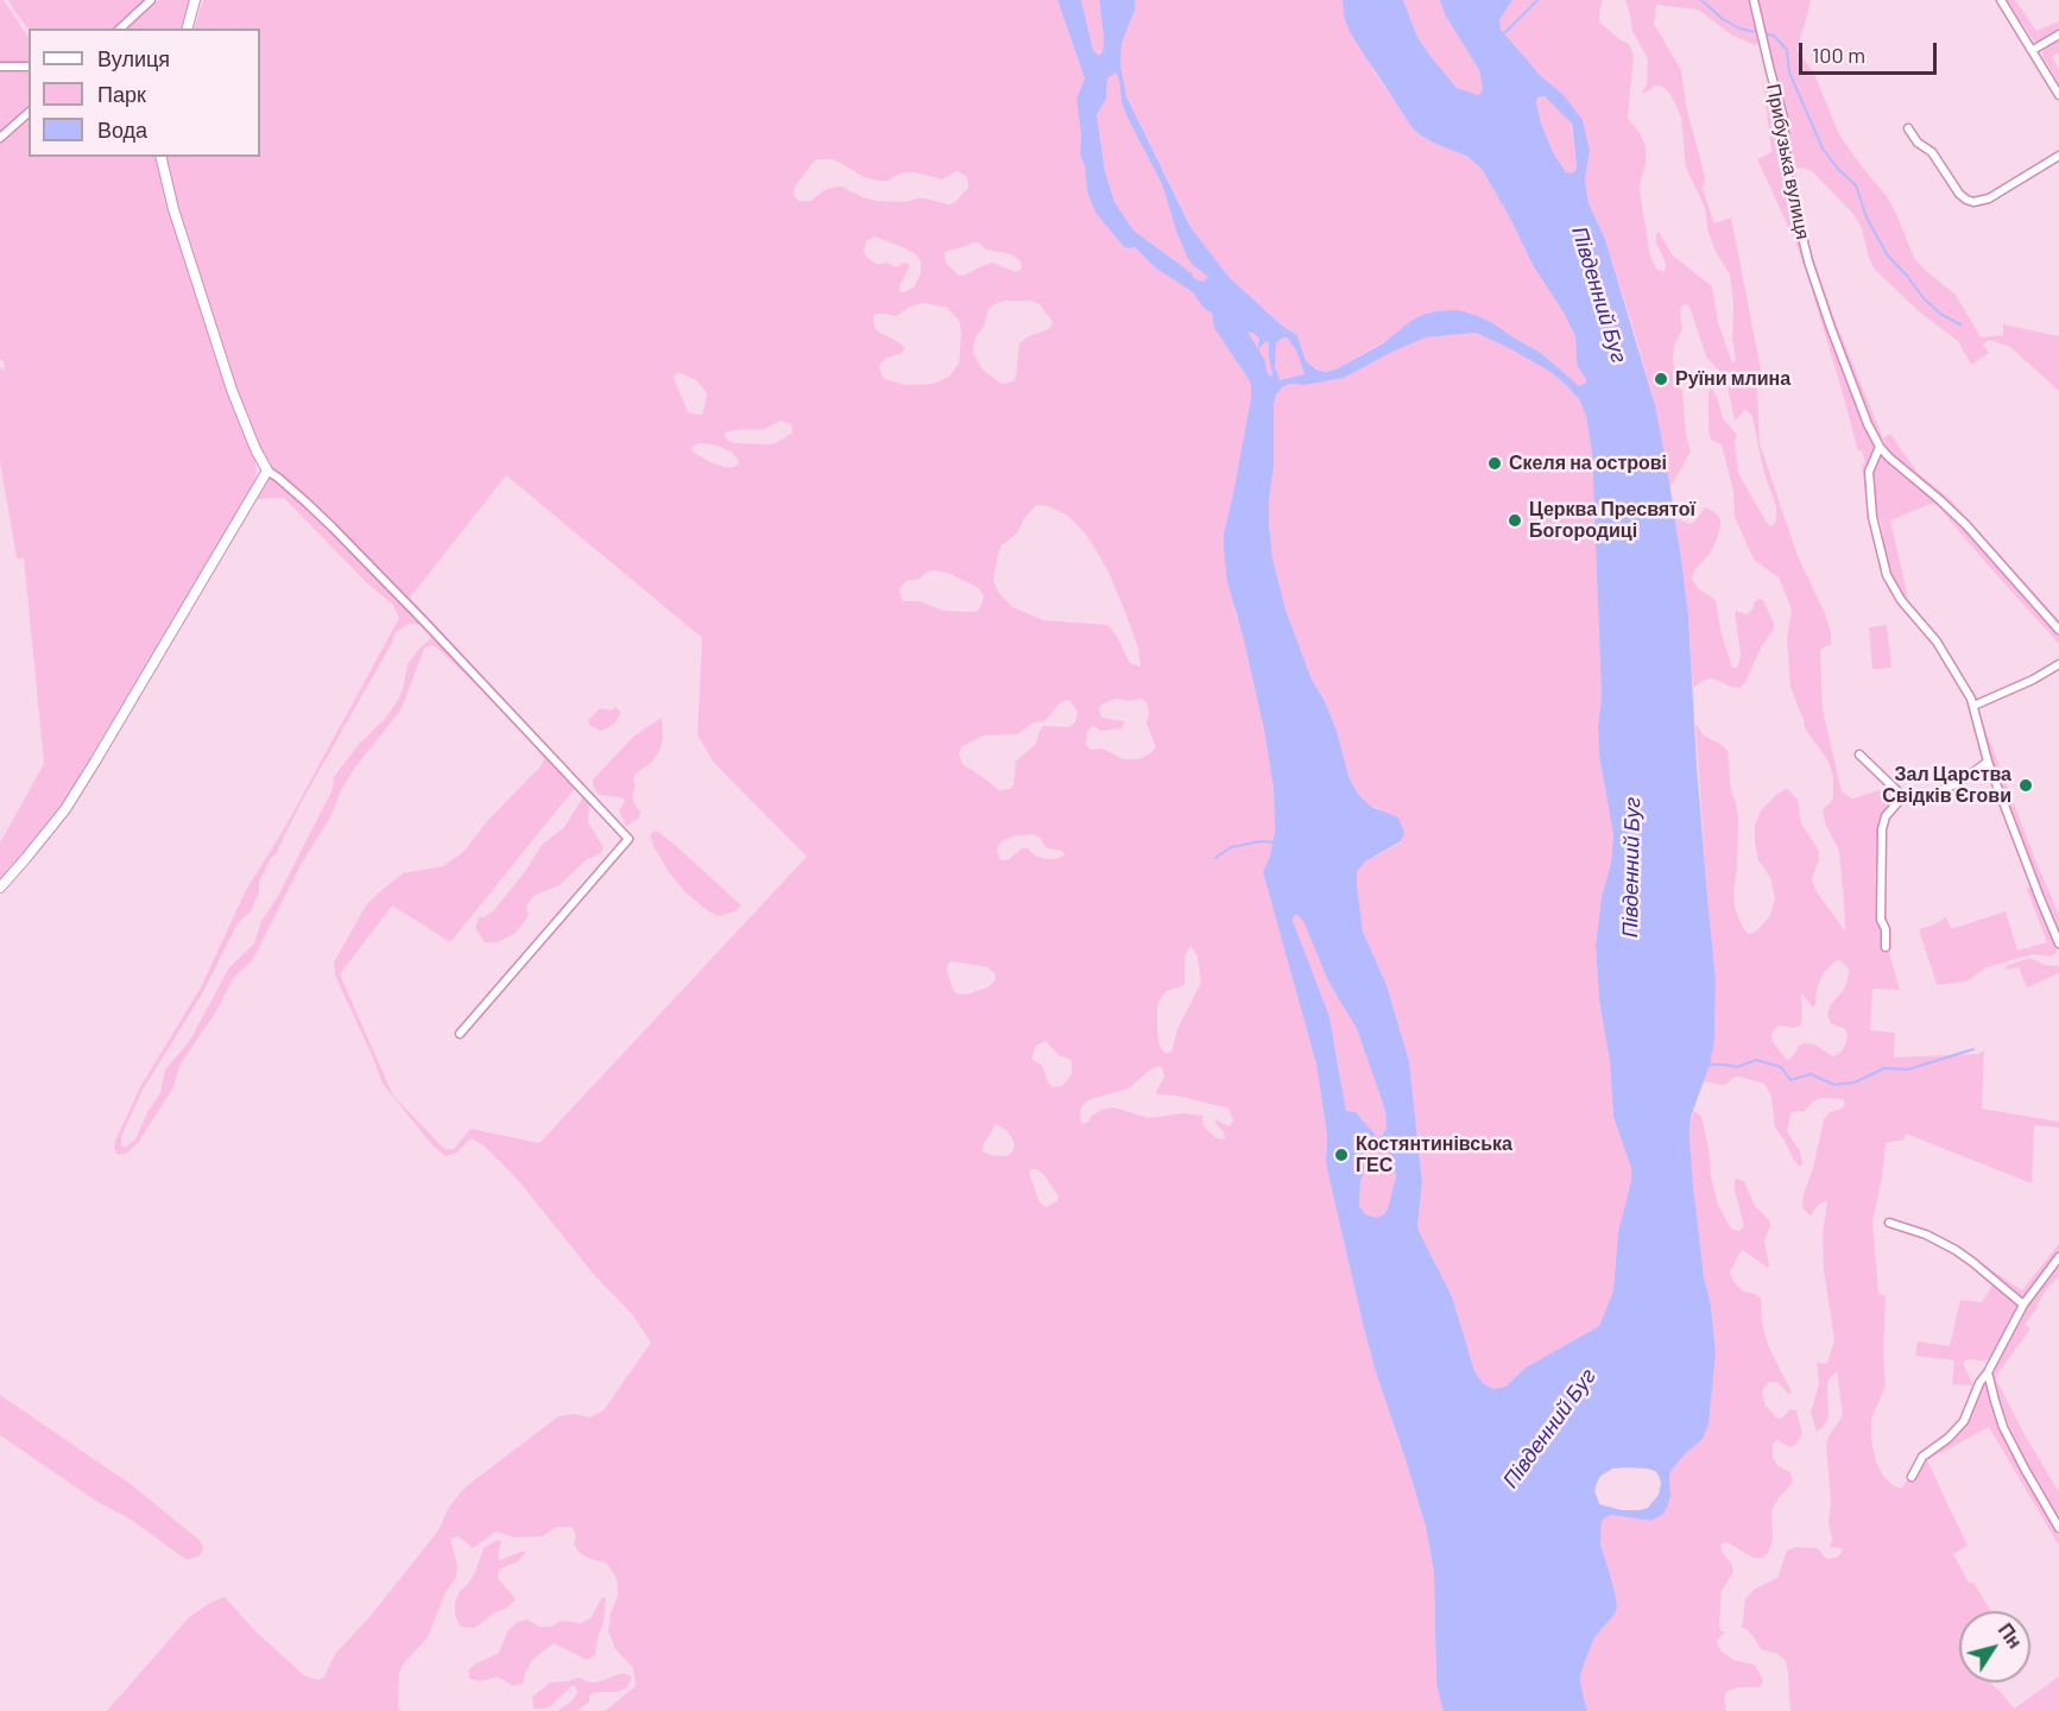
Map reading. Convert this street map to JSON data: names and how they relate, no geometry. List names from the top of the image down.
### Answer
{
  "streets": {
    "street": ["Прибузька вулиця"]
  },
  "water": ["Південний Буг"],
  "places": [
    "Руїни млина",
    "Скеля на острові",
    "Церква Пресвятої Богородиці",
    "Зал Царства Свідків Єгови",
    "Костянтинівська ГЕС"
  ],
  "legend": ["Вулиця", "Парк", "Вода"],
  "scale_bar": "100 m",
  "north": "top right"
}
